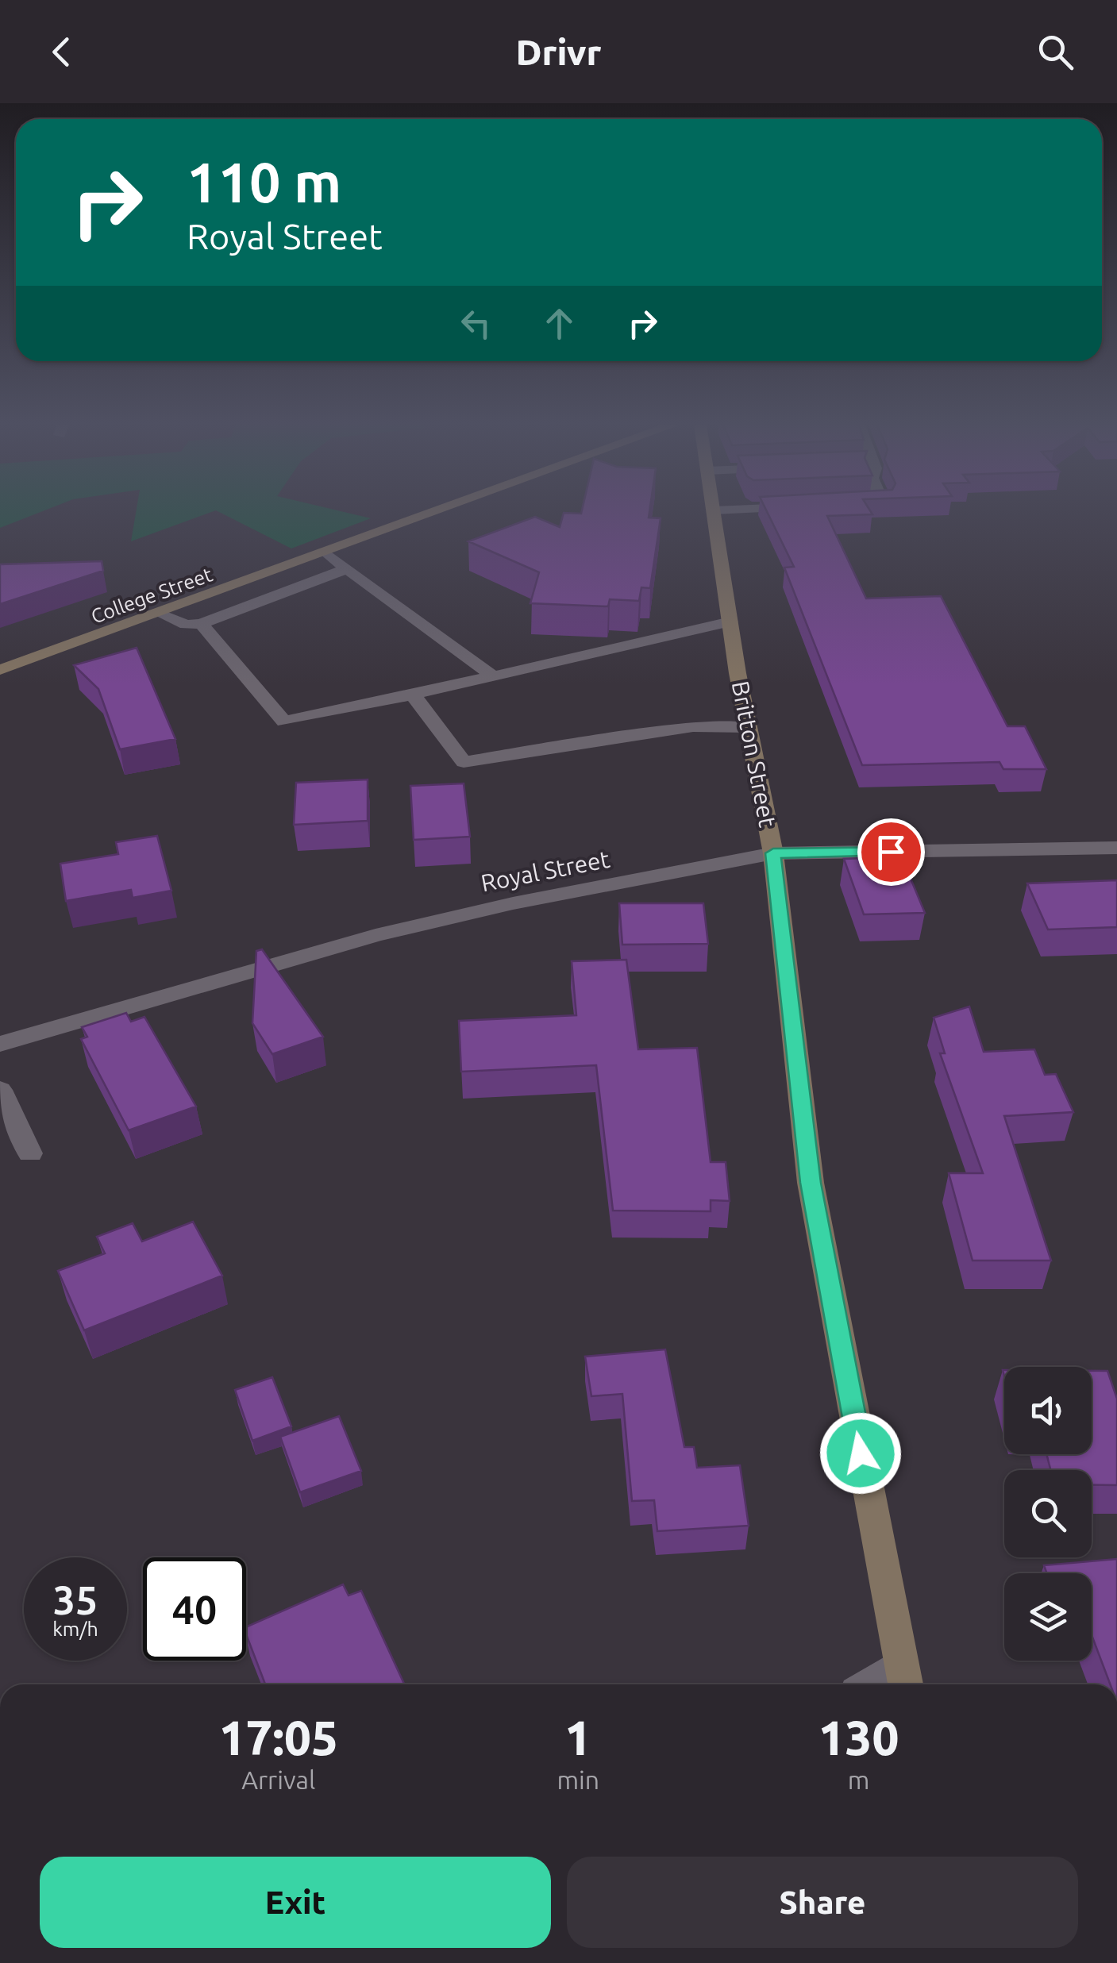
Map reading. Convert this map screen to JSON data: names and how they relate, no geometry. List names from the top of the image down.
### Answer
{
  "streets": {
    "street": ["College Street", "Britton Street", "Royal Street"]
  },
  "crossings": [
    ["Britton Street", "Royal Street"]
  ],
  "page": {
    "header": "Drivr",
    "turn": ["110 m", "Royal Street"],
    "speed": "35 km/h",
    "limit": "40",
    "eta": [
      "17:05",
      "Arrival",
      "1",
      "min",
      "130",
      "m"
    ],
    "buttons": ["Exit", "Share"]
  }
}
